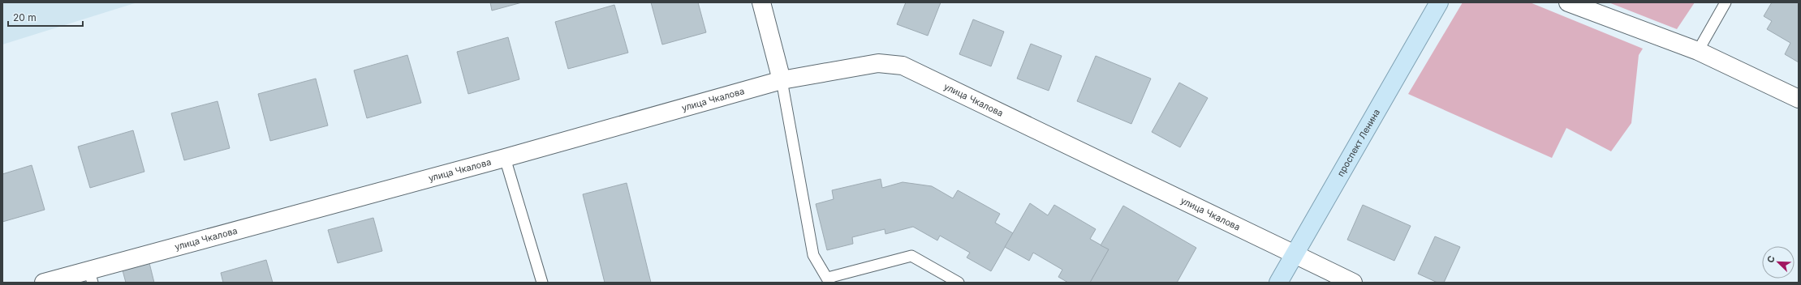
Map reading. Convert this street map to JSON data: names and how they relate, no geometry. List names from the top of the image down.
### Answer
{
  "streets": {
    "main road": ["проспект Ленина"],
    "street": ["улица Чкалова"]
  },
  "crossings": [
    ["улица Чкалова", "проспект Ленина"]
  ],
  "scale_bar": "20 m",
  "north": "top left"
}
